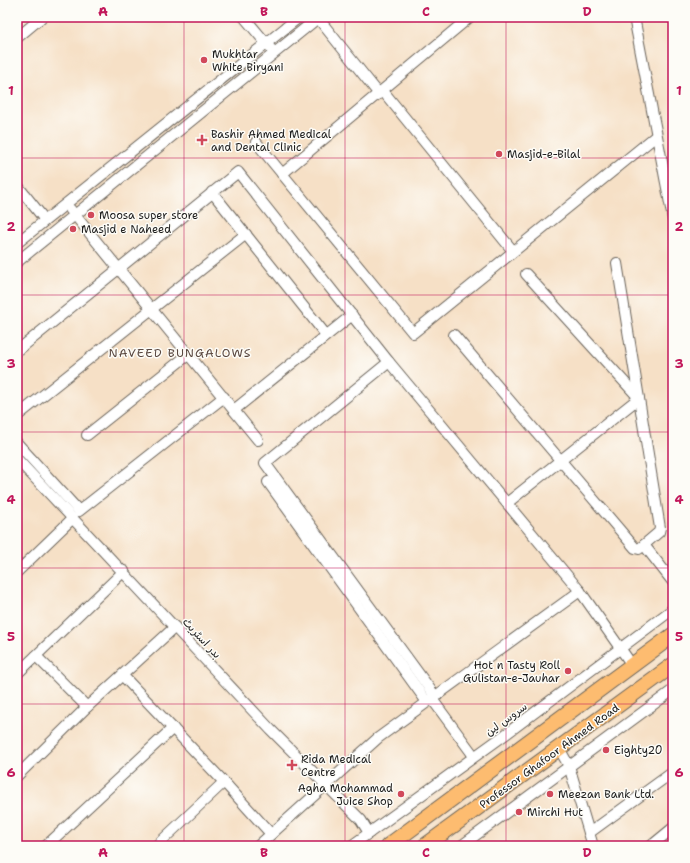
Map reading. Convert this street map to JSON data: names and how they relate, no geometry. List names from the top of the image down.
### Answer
{
  "streets": {
    "main road": ["Professor Ghafoor Ahmed Road"],
    "street": ["بدر اسٹریٹ", "سروس لین"]
  },
  "crossings": [
    ["بدر اسٹریٹ", "سروس لین"]
  ],
  "districts": ["NAVEED BUNGALOWS"],
  "places": {
    "other": [
      "Mukhtar White Biryani",
      "Masjid-e-Bilal",
      "Moosa super store",
      "Masjid e Naheed",
      "Hot n Tasty Roll Gulistan-e-Jauhar",
      "Eighty20",
      "Agha Mohammad Juice Shop",
      "Meezan Bank Ltd.",
      "Mirchi Hut"
    ],
    "health": ["Bashir Ahmed Medical and Dental Clinic", "Rida Medical Centre"]
  },
  "grid": {
    "columns": [
      "A",
      "B",
      "C",
      "D"
    ],
    "rows": [
      "1",
      "2",
      "3",
      "4",
      "5",
      "6"
    ]
  }
}
